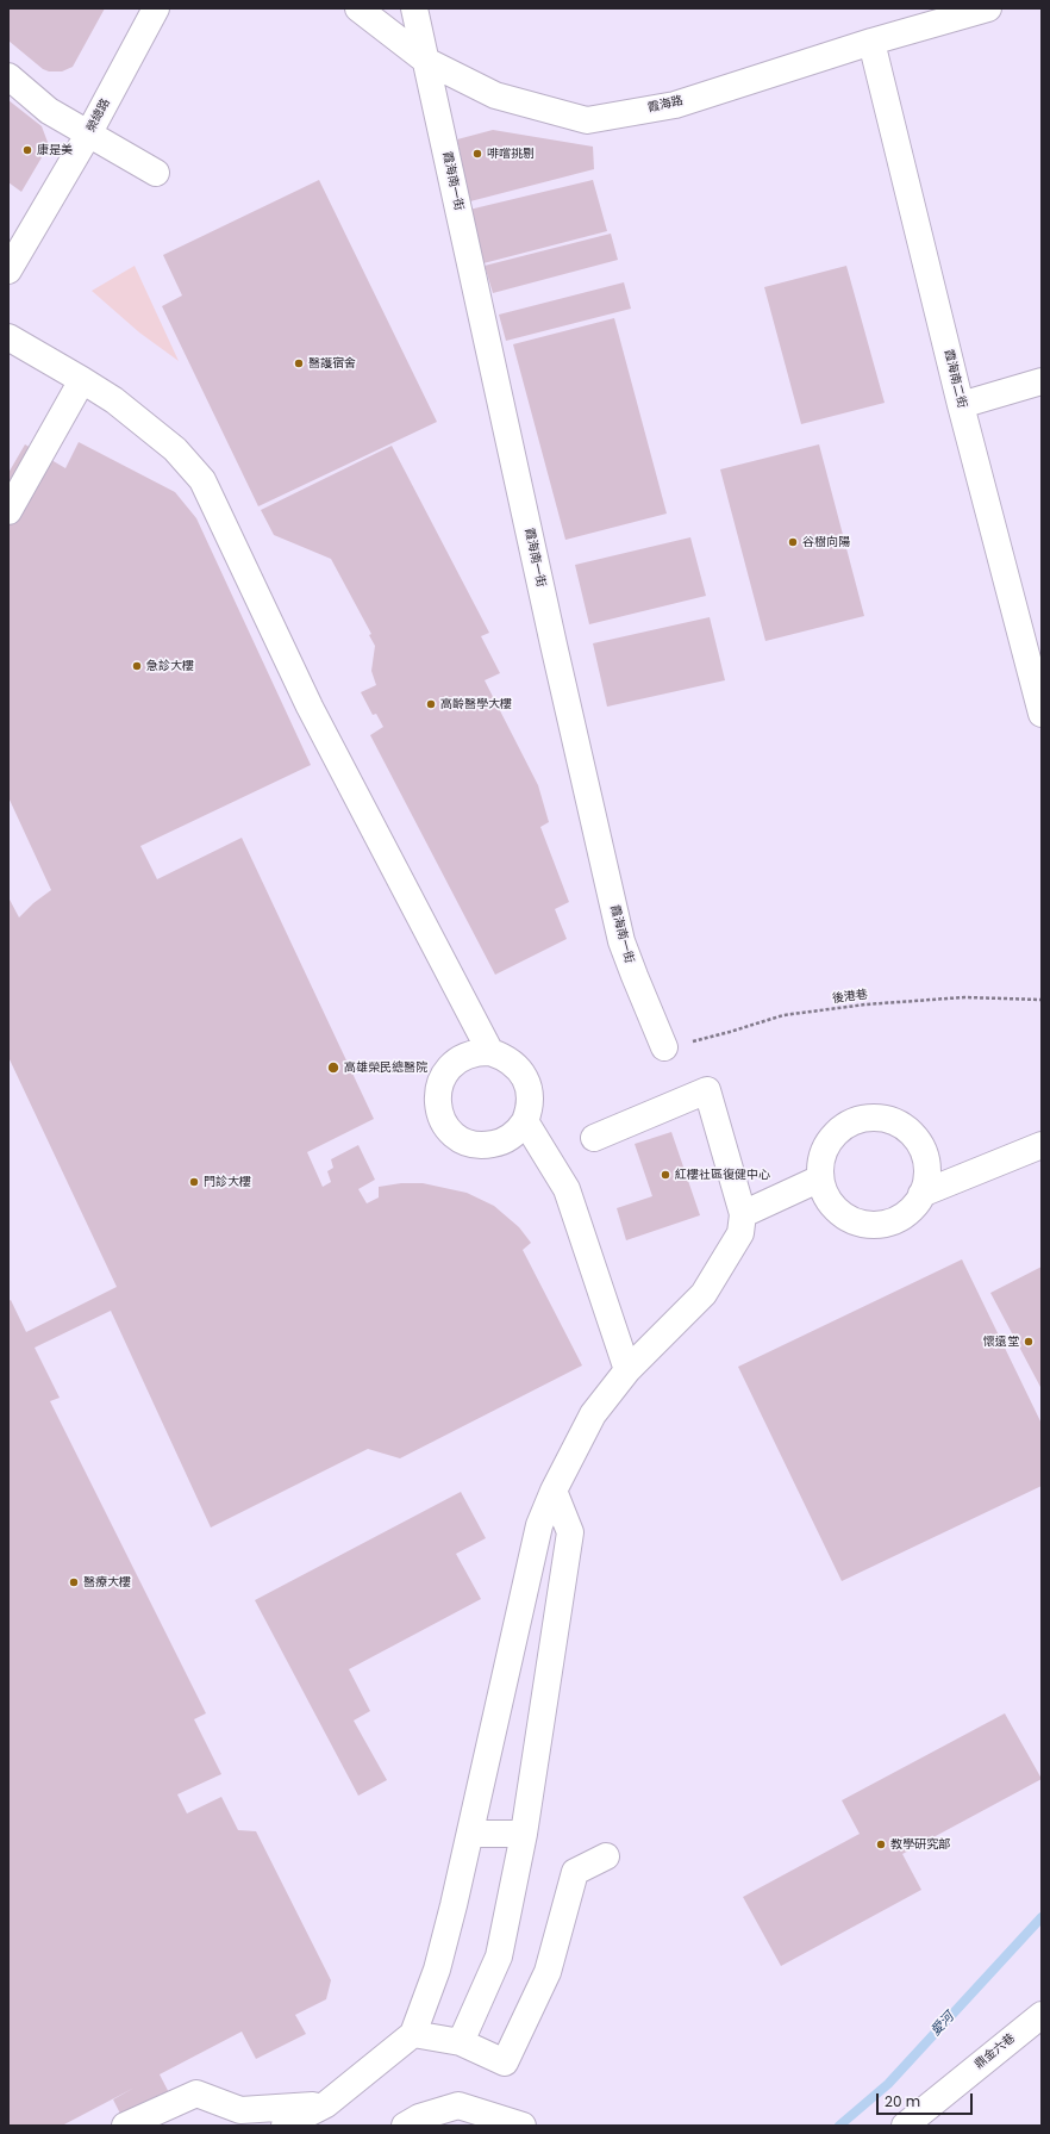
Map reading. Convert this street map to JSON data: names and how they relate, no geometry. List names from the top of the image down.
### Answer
{
  "streets": {
    "street": [
      "霞海路",
      "榮總路",
      "霞海南一街",
      "霞海南二街",
      "鼎金六巷"
    ],
    "path": ["後港巷"]
  },
  "crossings": [
    ["霞海路", "霞海南一街"],
    ["霞海路", "霞海南二街"],
    ["霞海南一街", "後港巷"]
  ],
  "water": ["愛河"],
  "places": [
    "康是美",
    "啡嚐挑剔",
    "醫護宿舍",
    "谷樹向陽",
    "急診大樓",
    "高齡醫學大樓",
    "高雄榮民總醫院",
    "紅樓社區復健中心",
    "門診大樓",
    "懷遠堂",
    "醫療大樓",
    "教學研究部"
  ],
  "scale_bar": "20 m"
}
